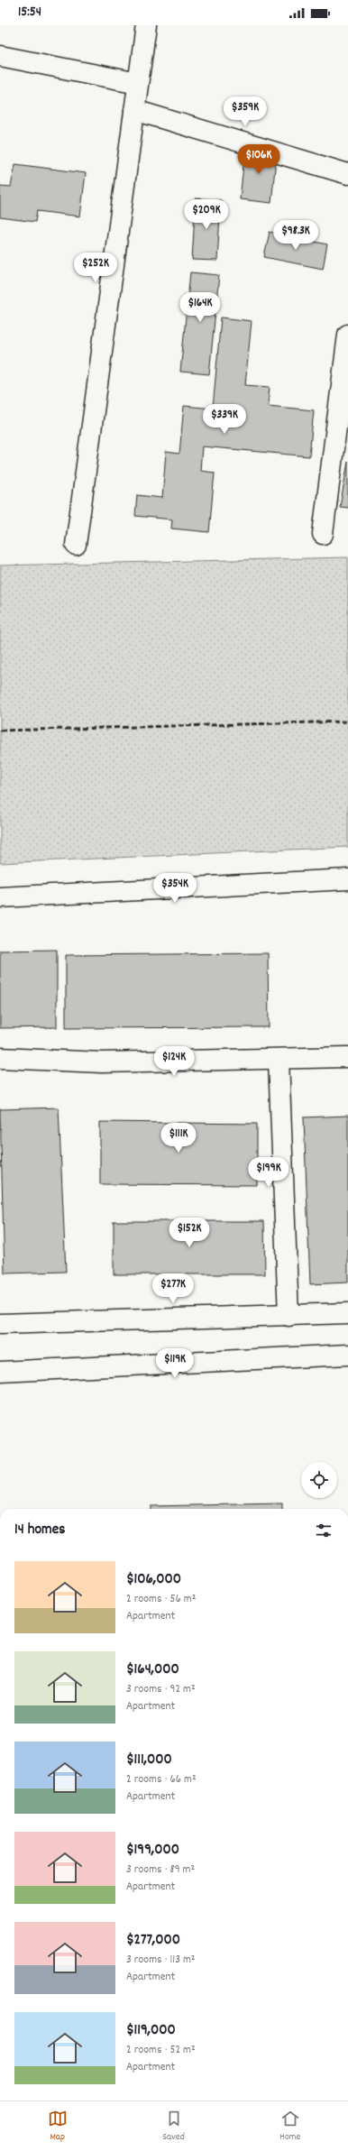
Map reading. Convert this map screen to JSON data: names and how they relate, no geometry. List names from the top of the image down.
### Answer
{
  "page": {
    "status": "15:54",
    "price": [
      "$359K",
      "$106K",
      "$209K",
      "$98.3K",
      "$252K",
      "$164K",
      "$339K",
      "$354K",
      "$124K",
      "$111K",
      "$199K",
      "$152K",
      "$277K",
      "$119K"
    ],
    "heading": "14 homes",
    "list": [
      {
        "name": "$106,000",
        "note": "2 rooms · 56 m² · Apartment"
      },
      {
        "name": "$164,000",
        "note": "3 rooms · 92 m² · Apartment"
      },
      {
        "name": "$111,000",
        "note": "2 rooms · 66 m² · Apartment"
      },
      {
        "name": "$199,000",
        "note": "3 rooms · 89 m² · Apartment"
      },
      {
        "name": "$277,000",
        "note": "3 rooms · 113 m² · Apartment"
      },
      {
        "name": "$119,000",
        "note": "2 rooms · 52 m² · Apartment"
      }
    ],
    "tabs": ["Map", "Saved", "Home"]
  }
}
